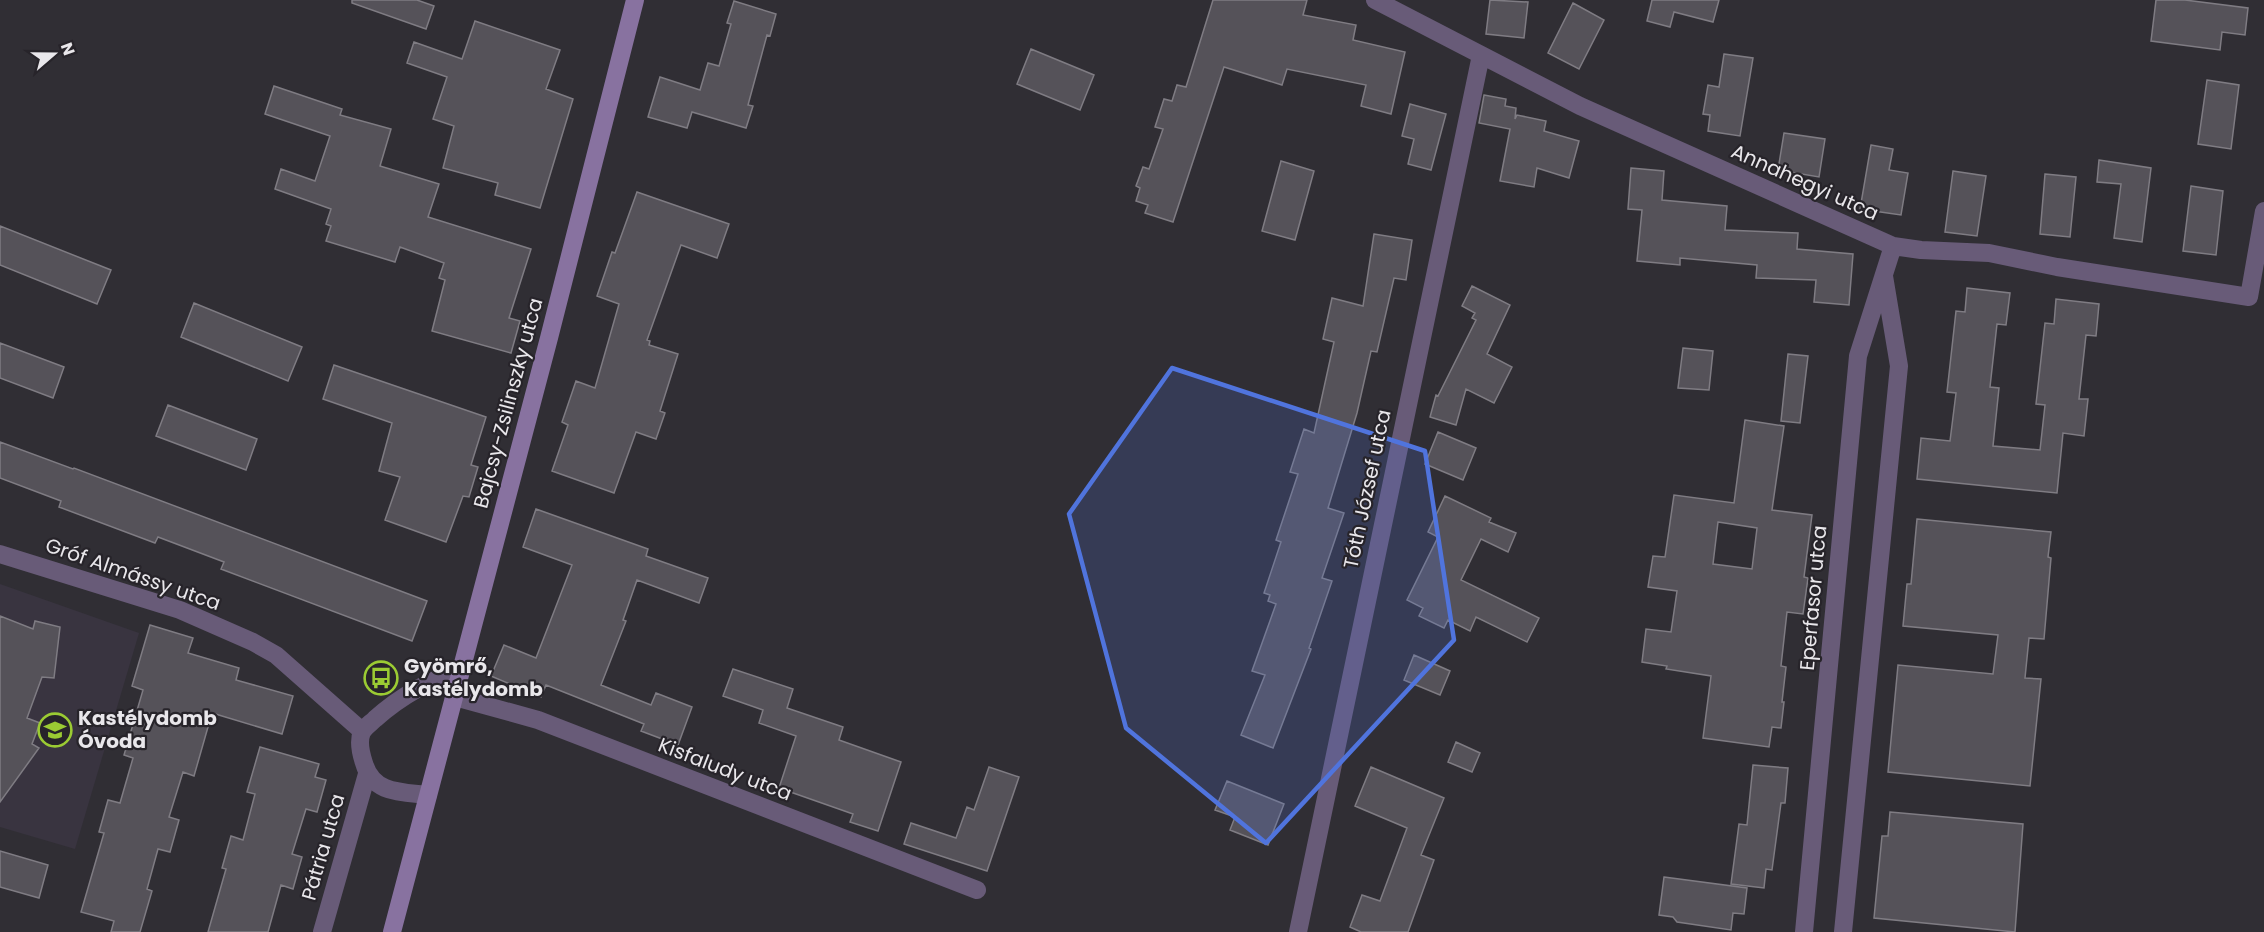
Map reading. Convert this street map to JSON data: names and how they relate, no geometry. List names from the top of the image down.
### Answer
{
  "streets": {
    "main road": ["Bajcsy-Zsilinszky utca"],
    "street": [
      "Annahegyi utca",
      "Tóth József utca",
      "Gróf Almássy utca",
      "Eperfasor utca",
      "Kisfaludy utca",
      "Pátria utca"
    ]
  },
  "crossings": [
    ["Annahegyi utca", "Tóth József utca"],
    ["Annahegyi utca", "Eperfasor utca"],
    ["Bajcsy-Zsilinszky utca", "Kisfaludy utca"]
  ],
  "places": {
    "bus stop": ["Gyömrő, Kastélydomb"],
    "school or university": ["Kastélydomb Óvoda"]
  },
  "north": "right"
}
